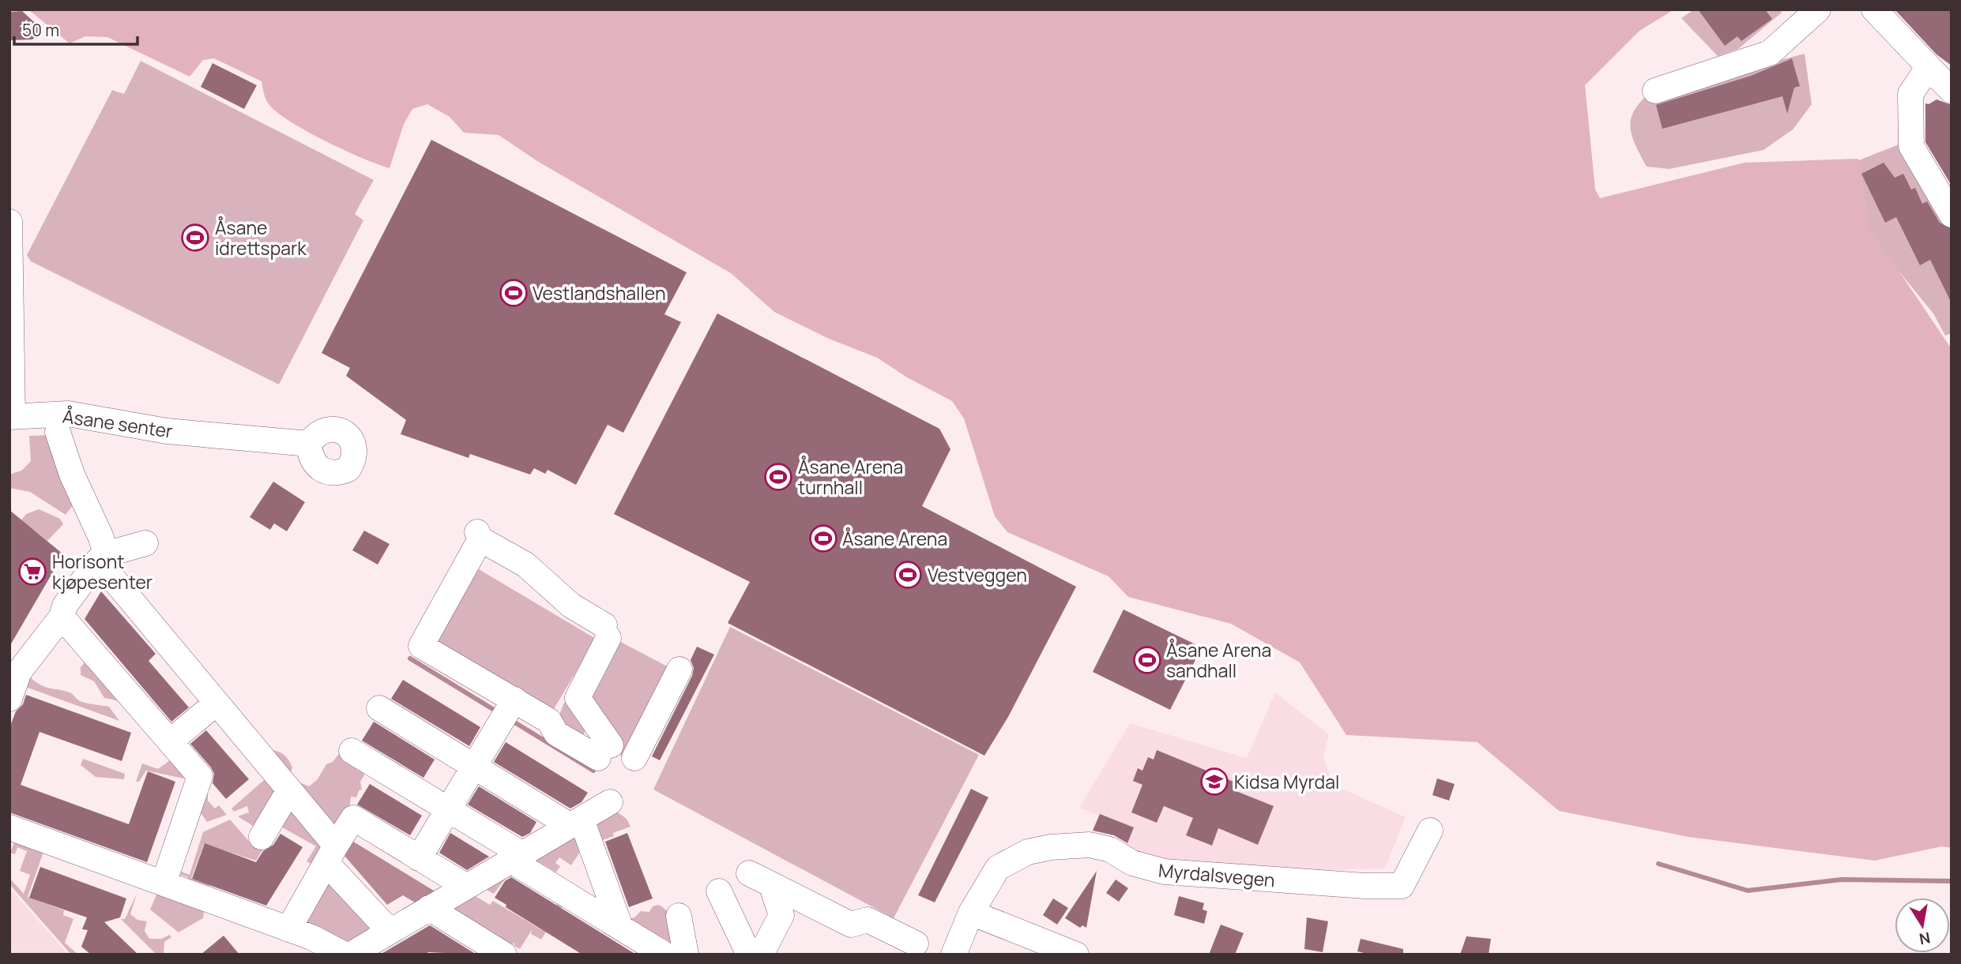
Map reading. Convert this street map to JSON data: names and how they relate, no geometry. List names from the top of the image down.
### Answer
{
  "streets": {
    "street": ["Åsane senter", "Myrdalsvegen"]
  },
  "places": {
    "sports": [
      "Åsane idrettspark",
      "Vestlandshallen",
      "Åsane Arena turnhall",
      "Åsane Arena",
      "Vestveggen",
      "Åsane Arena sandhall"
    ],
    "supermarket": ["Horisont kjøpesenter"],
    "school or university": ["Kidsa Myrdal"]
  },
  "scale_bar": "50 m",
  "north": "bottom"
}
